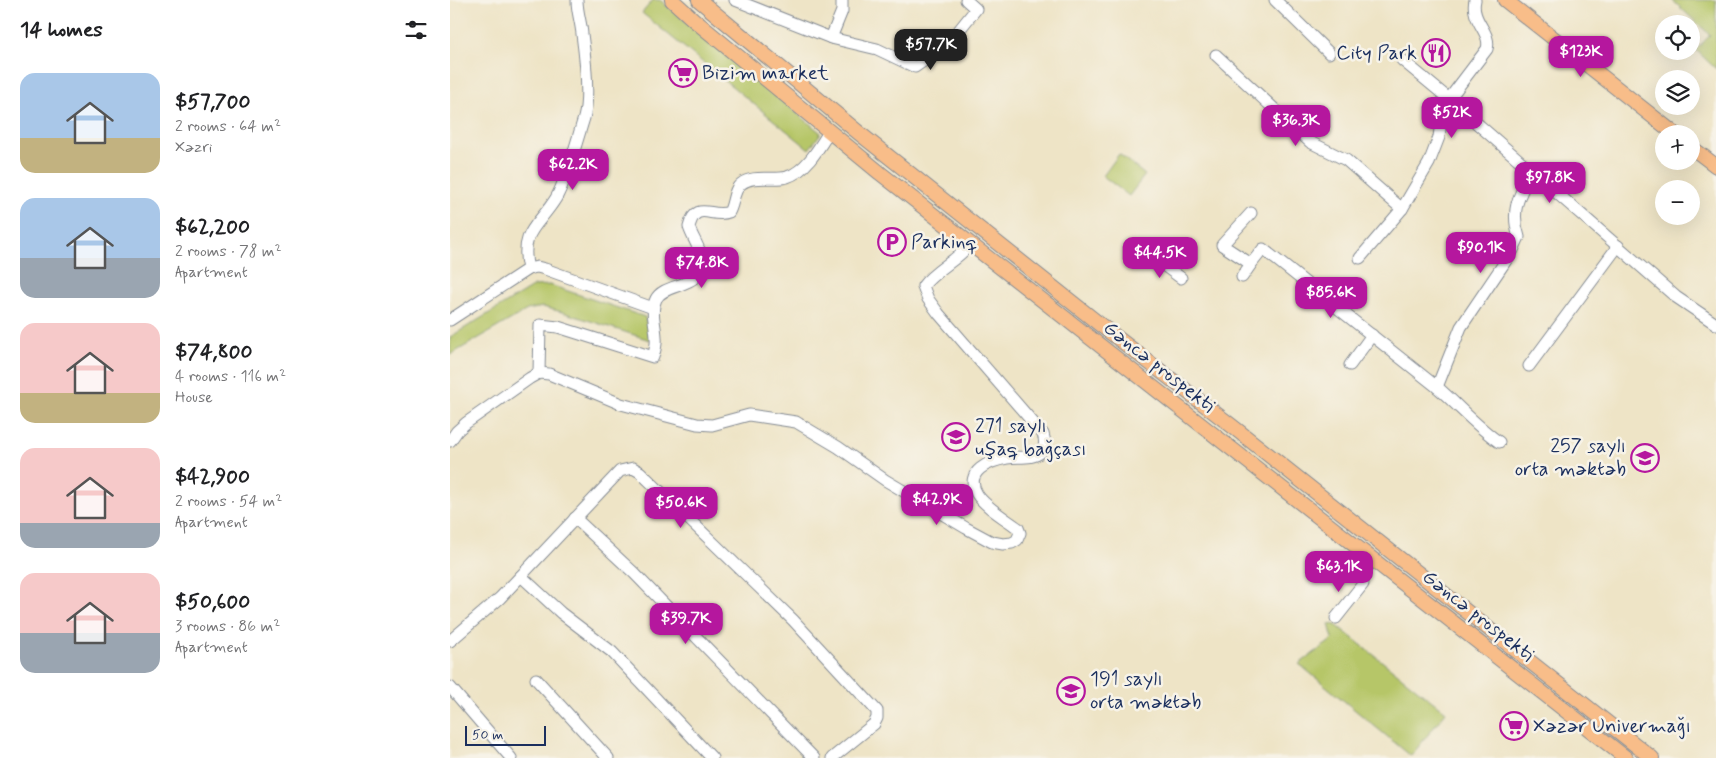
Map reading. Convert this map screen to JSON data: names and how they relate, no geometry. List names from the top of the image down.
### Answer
{
  "streets": {
    "main road": ["Gəncə prospekti"]
  },
  "places": {
    "restaurant": ["City Park"],
    "supermarket": ["Bizim market", "Xəzər Univermağı"],
    "parking": ["Parkinq"],
    "school or university": ["271 saylı uşaq bağçası", "257 saylı orta məktəb", "191 saylı orta məktəb"]
  },
  "scale_bar": "50 m",
  "page": {
    "heading": "14 homes",
    "map_buttons": ["+", "−"],
    "price": [
      "$57.7K",
      "$123K",
      "$52K",
      "$36.3K",
      "$62.2K",
      "$97.8K",
      "$90.1K",
      "$44.5K",
      "$74.8K",
      "$85.6K",
      "$42.9K",
      "$50.6K",
      "$63.1K",
      "$39.7K"
    ],
    "list": [
      {
        "name": "$57,700",
        "note": "2 rooms · 64 m² · Xəzri"
      },
      {
        "name": "$62,200",
        "note": "2 rooms · 78 m² · Apartment"
      },
      {
        "name": "$74,800",
        "note": "4 rooms · 116 m² · House"
      },
      {
        "name": "$42,900",
        "note": "2 rooms · 54 m² · Apartment"
      },
      {
        "name": "$50,600",
        "note": "3 rooms · 86 m² · Apartment"
      }
    ],
    "scale": "50 m"
  }
}
